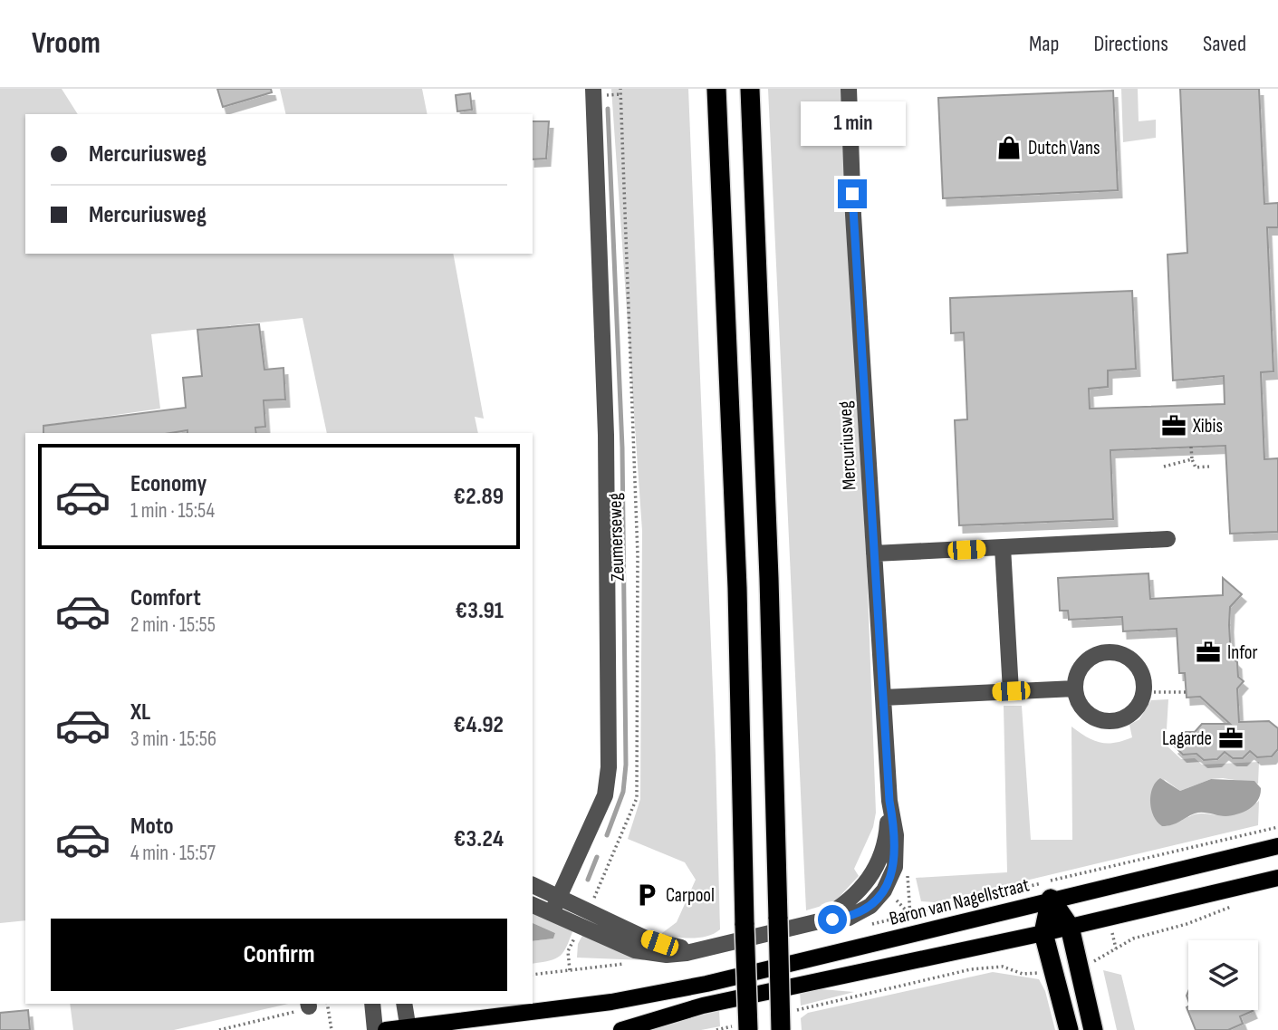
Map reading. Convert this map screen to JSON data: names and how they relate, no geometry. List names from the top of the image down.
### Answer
{
  "streets": {
    "main road": ["Baron van Nagellstraat"],
    "street": ["Mercuriusweg", "Zeumerseweg"]
  },
  "crossings": [
    ["Mercuriusweg", "Zeumerseweg"]
  ],
  "places": {
    "shop": ["Dutch Vans"],
    "office": ["Xibis", "Infor", "Lagarde"],
    "parking": ["Carpool"]
  },
  "page": {
    "header": "Vroom",
    "nav": ["Map", "Directions", "Saved"],
    "bubble": "1 min",
    "banner": ["Mercuriusweg", "Mercuriusweg"],
    "list": [
      {
        "name": "Economy",
        "note": "1 min · 15:54",
        "value": "€2.89"
      },
      {
        "name": "Comfort",
        "note": "2 min · 15:55",
        "value": "€3.91"
      },
      {
        "name": "XL",
        "note": "3 min · 15:56",
        "value": "€4.92"
      },
      {
        "name": "Moto",
        "note": "4 min · 15:57",
        "value": "€3.24"
      }
    ],
    "buttons": "Confirm"
  }
}
